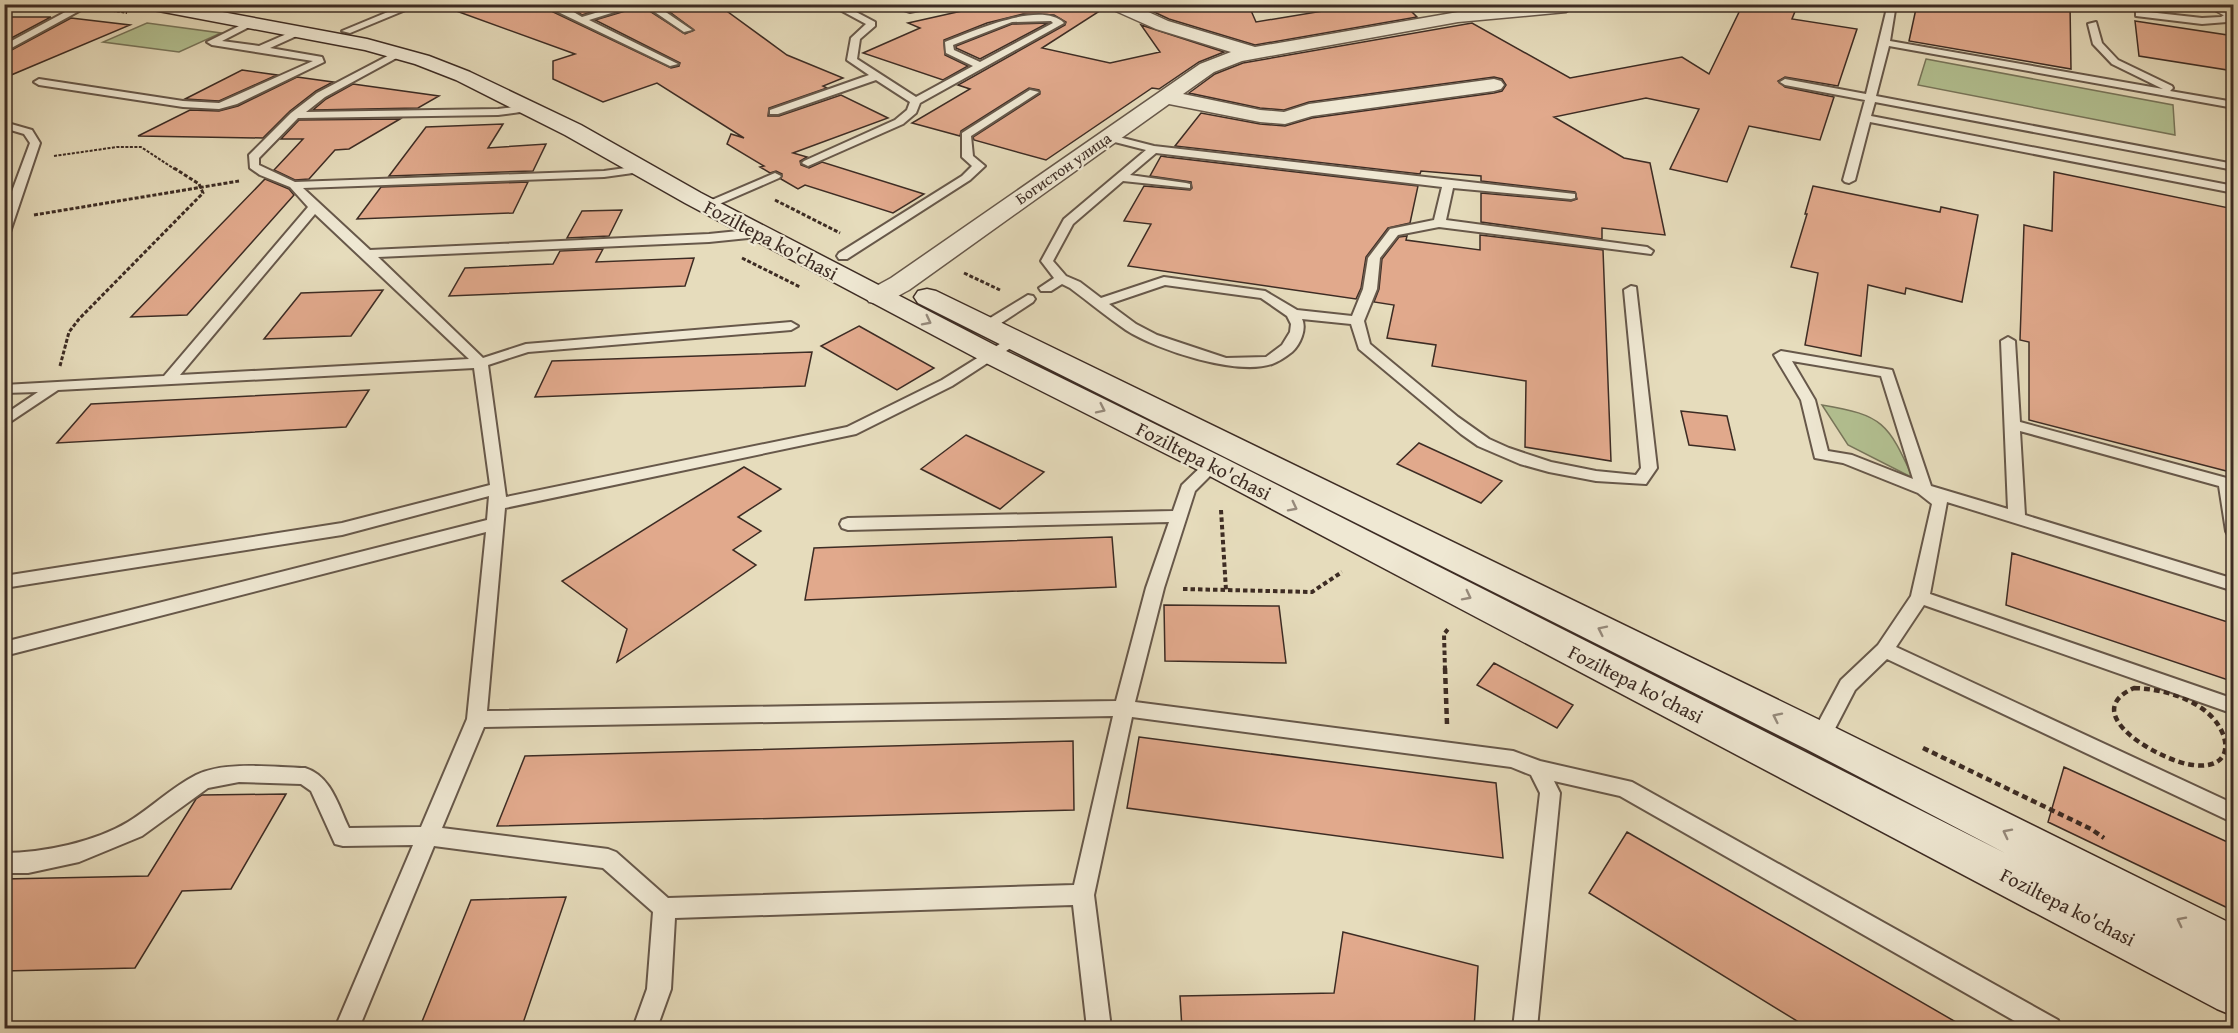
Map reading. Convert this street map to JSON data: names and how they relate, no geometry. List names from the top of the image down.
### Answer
{
  "streets": {
    "main road": ["Богистон улица", "Foziltepa ko'chasi"]
  },
  "crossings": [
    ["Богистон улица", "Foziltepa ko'chasi"]
  ]
}
